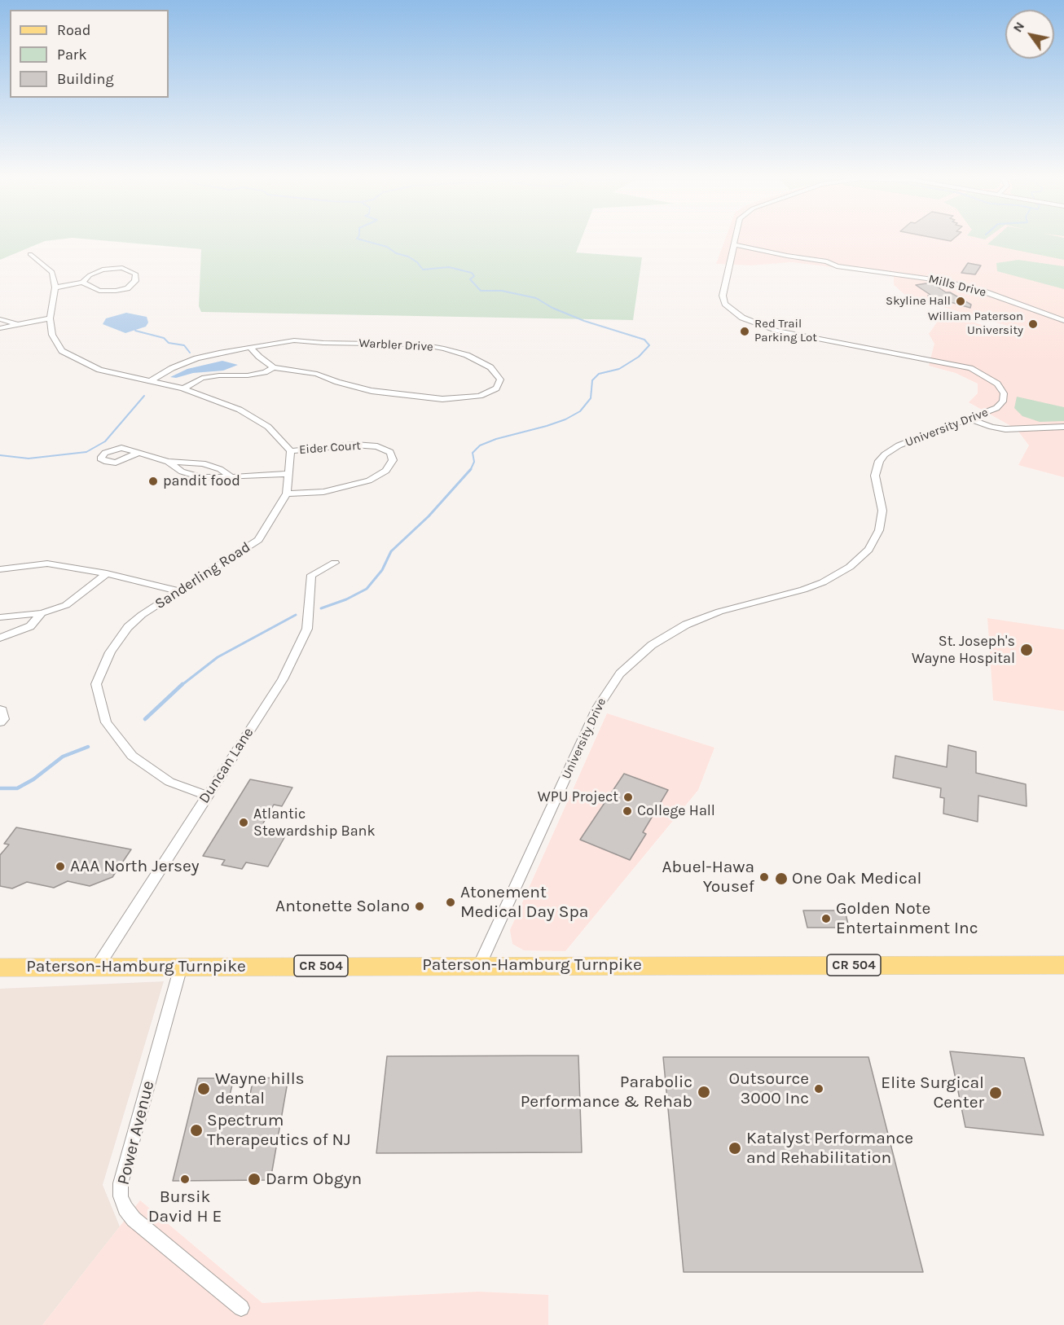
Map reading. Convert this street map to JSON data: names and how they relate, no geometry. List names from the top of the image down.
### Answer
{
  "streets": {
    "main road": ["Paterson-Hamburg Turnpike", "CR 504"],
    "street": [
      "Mills Drive",
      "Warbler Drive",
      "University Drive",
      "Eider Court",
      "Sanderling Road",
      "Duncan Lane",
      "Power Avenue"
    ]
  },
  "crossings": [
    ["Mills Drive", "University Drive"],
    ["University Drive", "Paterson-Hamburg Turnpike"],
    ["Eider Court", "Sanderling Road"],
    ["Sanderling Road", "Duncan Lane"],
    ["Duncan Lane", "Paterson-Hamburg Turnpike"],
    ["Paterson-Hamburg Turnpike", "Power Avenue"]
  ],
  "places": [
    "Skyline Hall",
    "William Paterson University",
    "Red Trail Parking Lot",
    "pandit food",
    "St. Joseph's Wayne Hospital",
    "WPU Project",
    "College Hall",
    "Atlantic Stewardship Bank",
    "AAA North Jersey",
    "Abuel-Hawa Yousef",
    "One Oak Medical",
    "Atonement Medical Day Spa",
    "Antonette Solano",
    "Golden Note Entertainment Inc",
    "Wayne hills dental",
    "Outsource 3000 Inc",
    "Parabolic Performance & Rehab",
    "Elite Surgical Center",
    "Spectrum Therapeutics of NJ",
    "Katalyst Performance and Rehabilitation",
    "Bursik David H E",
    "Darm Obgyn"
  ],
  "legend": ["Road", "Park", "Building"],
  "north": "top left"
}
